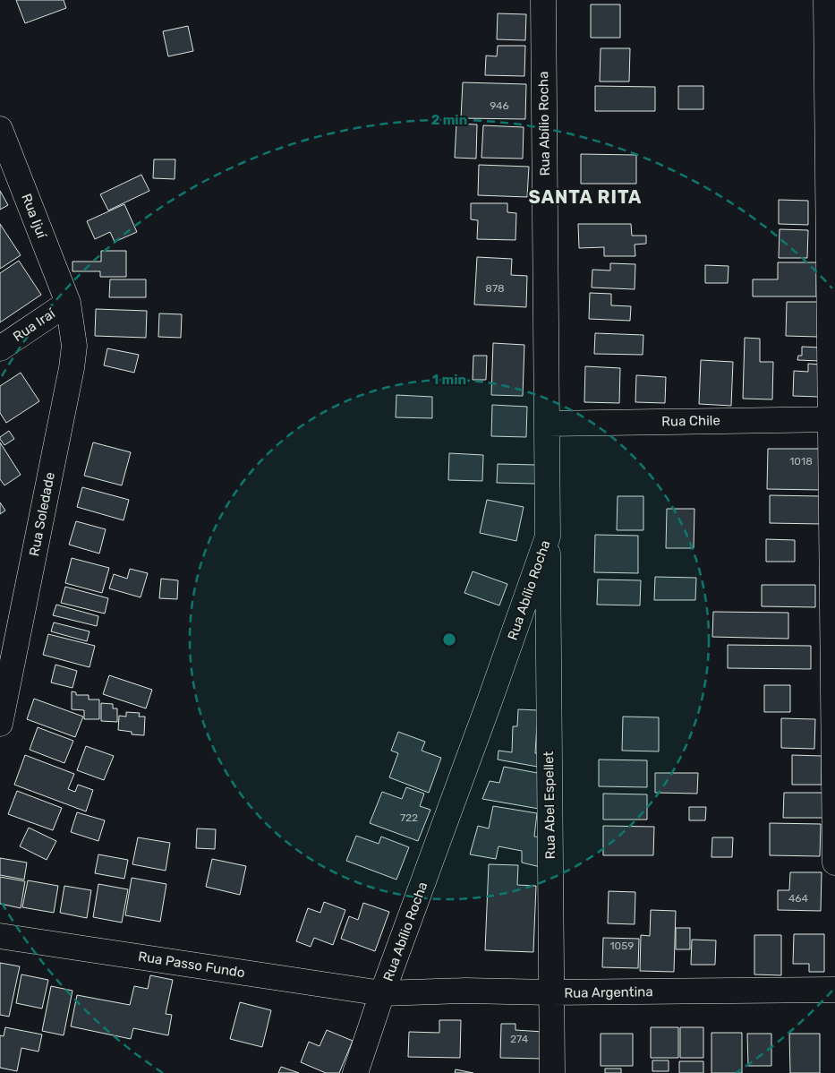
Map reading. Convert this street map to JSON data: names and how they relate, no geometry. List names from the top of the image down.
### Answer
{
  "streets": {
    "street": [
      "Rua Abílio Rocha",
      "Rua Ijuí",
      "Rua Iraí",
      "Rua Chile",
      "Rua Soledade",
      "Rua Abel Espellet",
      "Rua Passo Fundo",
      "Rua Argentina"
    ]
  },
  "crossings": [
    ["Rua Abílio Rocha", "Rua Chile"],
    ["Rua Abílio Rocha", "Rua Abel Espellet"],
    ["Rua Abílio Rocha", "Rua Passo Fundo"],
    ["Rua Abílio Rocha", "Rua Argentina"],
    ["Rua Ijuí", "Rua Iraí"],
    ["Rua Ijuí", "Rua Soledade"],
    ["Rua Iraí", "Rua Soledade"],
    ["Rua Abel Espellet", "Rua Argentina"],
    ["Rua Passo Fundo", "Rua Argentina"]
  ],
  "districts": ["SANTA RITA"],
  "house_numbers": [
    "946",
    "878",
    "1018",
    "722",
    "464",
    "1059",
    "274"
  ],
  "rings": ["2 min", "1 min"]
}
